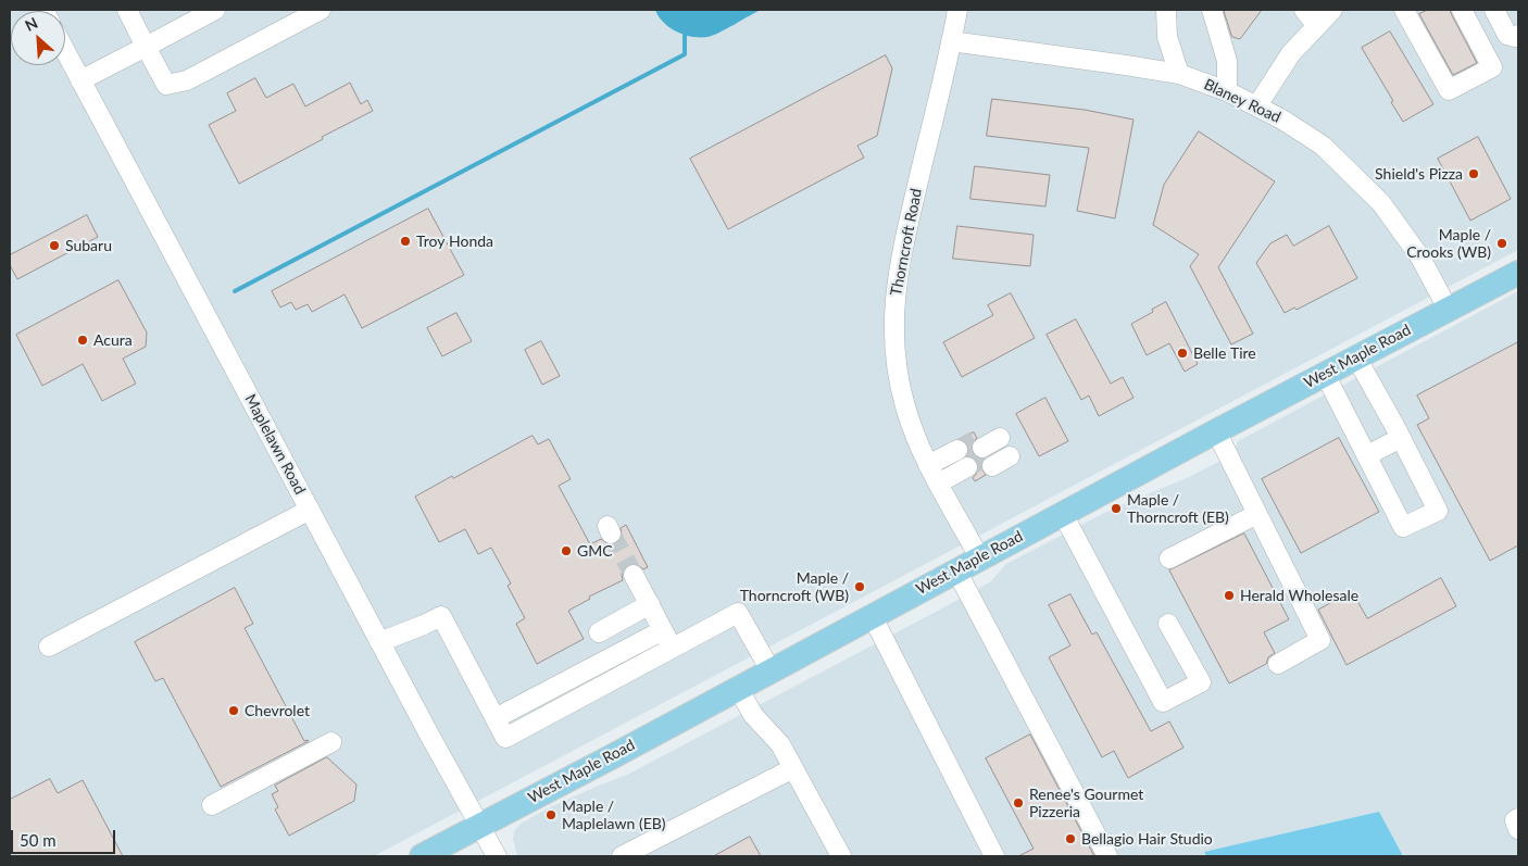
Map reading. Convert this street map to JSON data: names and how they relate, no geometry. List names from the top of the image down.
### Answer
{
  "streets": {
    "main road": ["West Maple Road"],
    "street": ["Blaney Road", "Thorncroft Road", "Maplelawn Road"]
  },
  "crossings": [
    ["Blaney Road", "Thorncroft Road"],
    ["Blaney Road", "West Maple Road"],
    ["Thorncroft Road", "West Maple Road"],
    ["West Maple Road", "Maplelawn Road"]
  ],
  "places": [
    "Shield's Pizza",
    "Troy Honda",
    "Maple / Crooks (WB)",
    "Subaru",
    "Acura",
    "Belle Tire",
    "Maple / Thorncroft (EB)",
    "GMC",
    "Maple / Thorncroft (WB)",
    "Herald Wholesale",
    "Chevrolet",
    "Renee's Gourmet Pizzeria",
    "Maple / Maplelawn (EB)",
    "Bellagio Hair Studio"
  ],
  "scale_bar": "50 m",
  "north": "top left"
}
